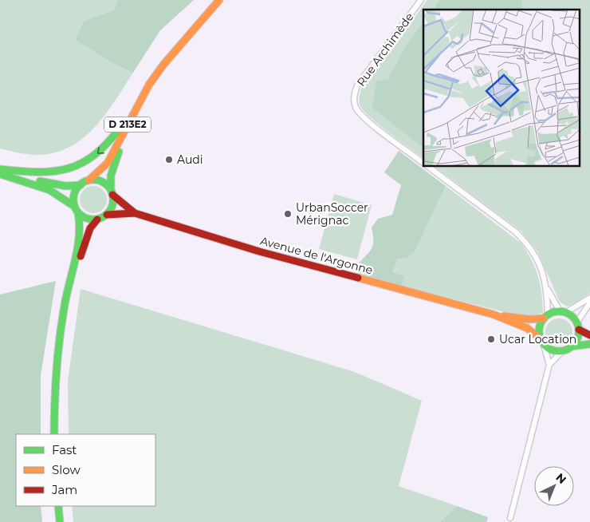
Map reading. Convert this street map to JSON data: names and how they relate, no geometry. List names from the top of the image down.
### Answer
{
  "streets": {
    "main road": ["D 213E2", "Avenue de l'Argonne"],
    "street": ["Rue Archimède"]
  },
  "places": ["Audi", "UrbanSoccer Mérignac", "Ucar Location"],
  "legend": ["Fast", "Slow", "Jam"],
  "north": "top right"
}
